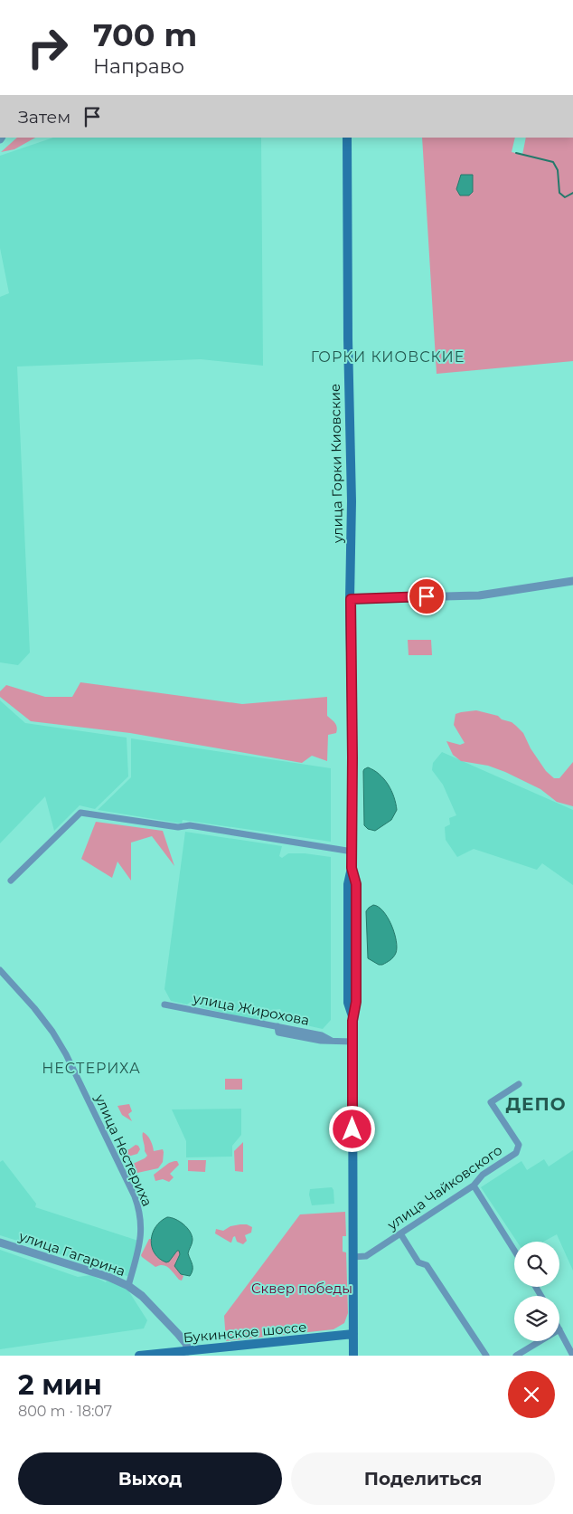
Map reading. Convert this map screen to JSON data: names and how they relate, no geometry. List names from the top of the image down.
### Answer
{
  "streets": {
    "main road": ["улица Горки Киовские", "Букинское шоссе"],
    "street": [
      "улица Жирохова",
      "улица Нестериха",
      "улица Чайковского",
      "улица Гагарина"
    ]
  },
  "crossings": [
    ["улица Горки Киовские", "улица Жирохова"],
    ["улица Горки Киовские", "улица Чайковского"],
    ["улица Горки Киовские", "Букинское шоссе"],
    ["улица Нестериха", "улица Гагарина"],
    ["улица Гагарина", "Букинское шоссе"]
  ],
  "districts": ["ГОРКИ КИОВСКИЕ", "НЕСТЕРИХА", "ДЕПО"],
  "parks": ["Сквер победы"],
  "page": {
    "turn": ["700 m", "Направо"],
    "then": "Затем",
    "heading": ["2 мин", "800 m · 18:07"],
    "buttons": ["Выход", "Поделиться"]
  }
}
